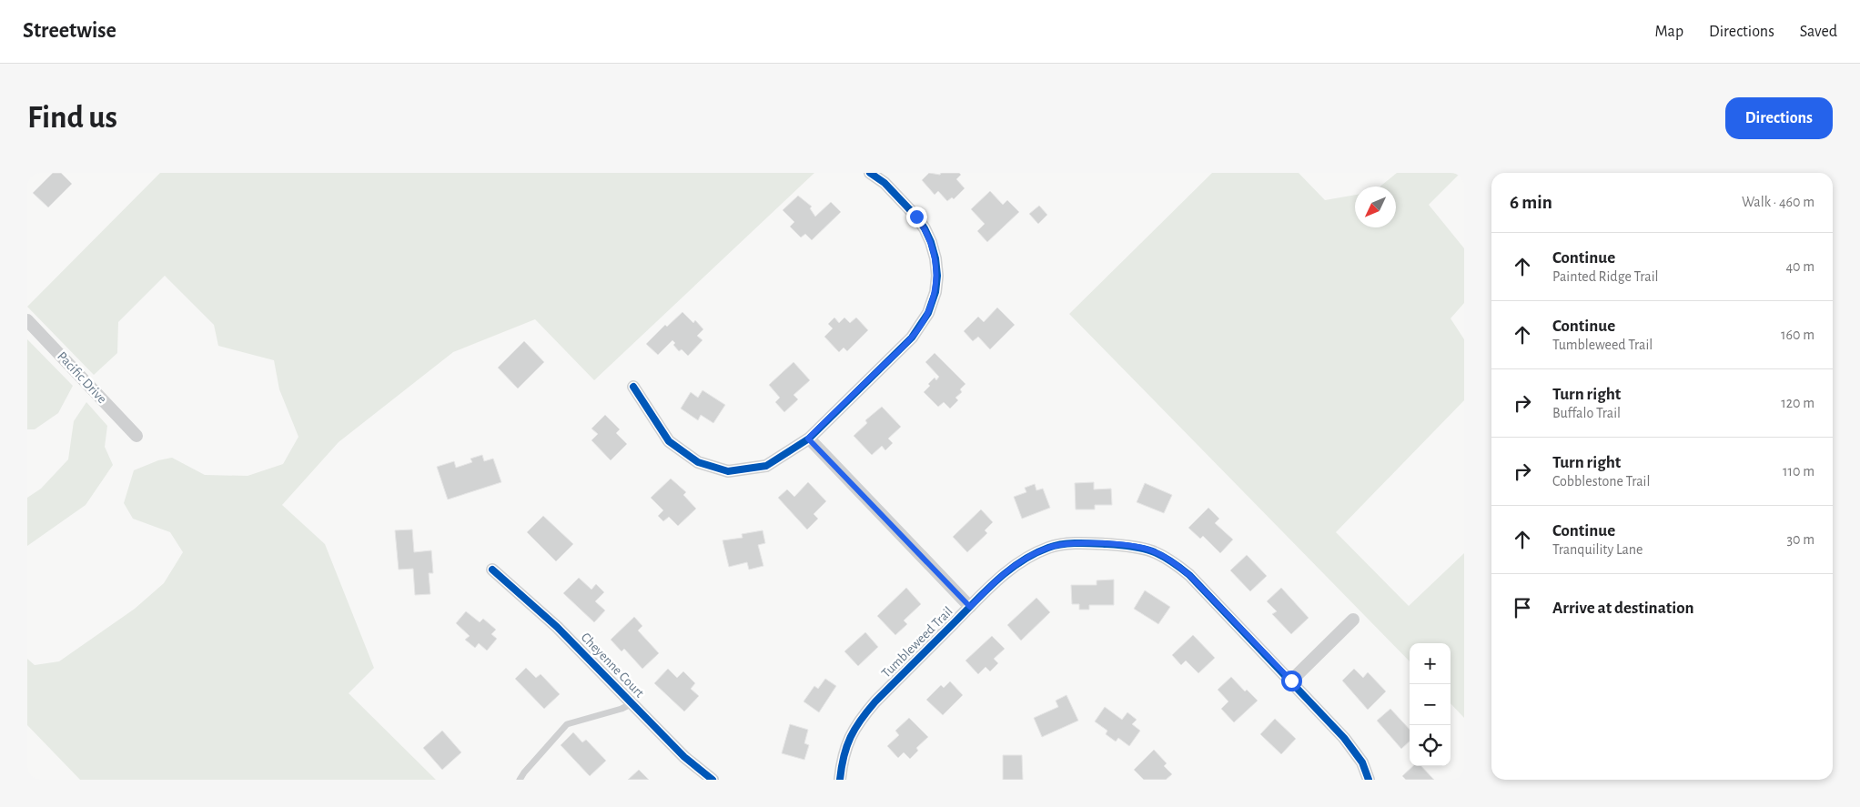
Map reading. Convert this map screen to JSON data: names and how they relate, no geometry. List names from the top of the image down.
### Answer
{
  "streets": {
    "street": ["Pacific Drive", "Tumbleweed Trail", "Cheyenne Court"]
  },
  "north": "bottom left",
  "page": {
    "header": "Streetwise",
    "nav": ["Map", "Directions", "Saved"],
    "buttons": "Directions",
    "title": "Find us",
    "heading": ["6 min", "Walk · 460 m"],
    "list": [
      ["Continue", "Painted Ridge Trail", "40 m"],
      ["Continue", "Tumbleweed Trail", "160 m"],
      ["Turn right", "Buffalo Trail", "120 m"],
      ["Turn right", "Cobblestone Trail", "110 m"],
      ["Continue", "Tranquility Lane", "30 m"],
      "Arrive at destination"
    ],
    "map_buttons": ["+", "−"]
  }
}
